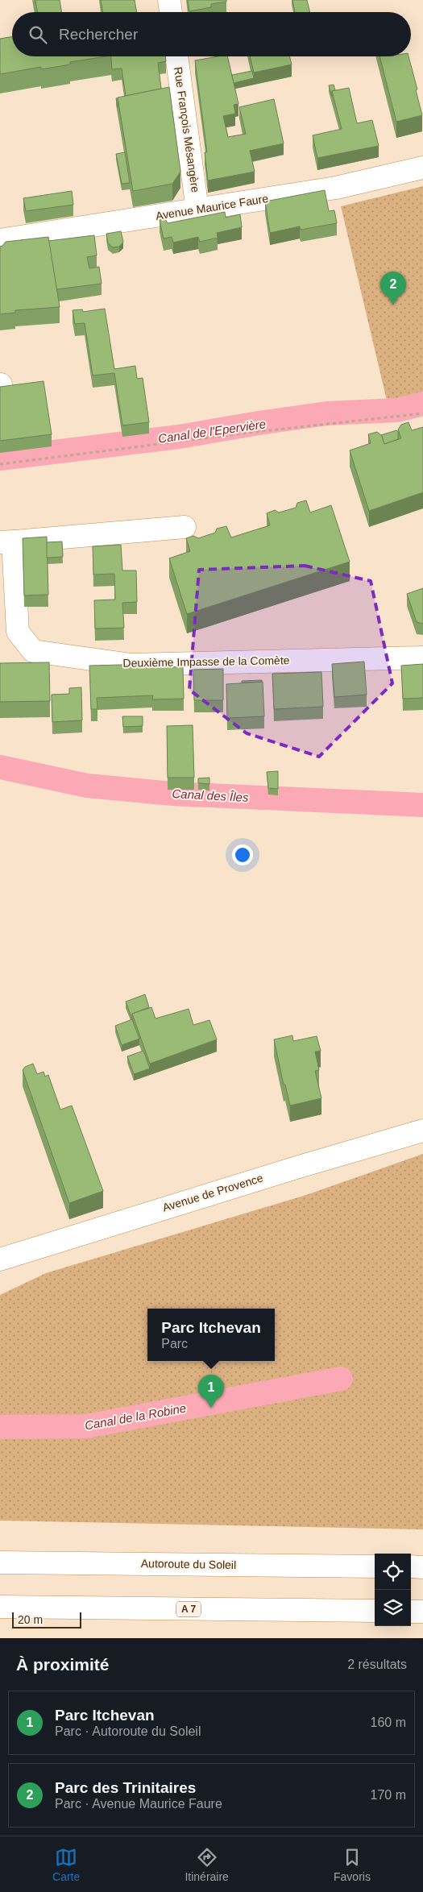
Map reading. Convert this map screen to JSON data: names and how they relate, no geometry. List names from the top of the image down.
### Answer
{
  "streets": {
    "main road": [
      "Rue François Mésangère",
      "Avenue Maurice Faure",
      "Deuxième Impasse de la Comète",
      "Avenue de Provence",
      "Autoroute du Soleil",
      "A 7"
    ]
  },
  "crossings": [
    ["Rue François Mésangère", "Avenue Maurice Faure"]
  ],
  "water": ["Canal de l'Epervière", "Canal des Îles", "Canal de la Robine"],
  "scale_bar": "20 m",
  "page": {
    "search": "Rechercher",
    "pins": ["2", "1"],
    "popup": ["Parc Itchevan", "Parc"],
    "scale": "20 m",
    "heading": ["À proximité", "2 résultats"],
    "list": [
      {
        "mark": "1",
        "name": "Parc Itchevan",
        "note": "Parc · Autoroute du Soleil",
        "value": "160 m"
      },
      {
        "mark": "2",
        "name": "Parc des Trinitaires",
        "note": "Parc · Avenue Maurice Faure",
        "value": "170 m"
      }
    ],
    "nav": ["Carte", "Itinéraire", "Favoris"]
  }
}
